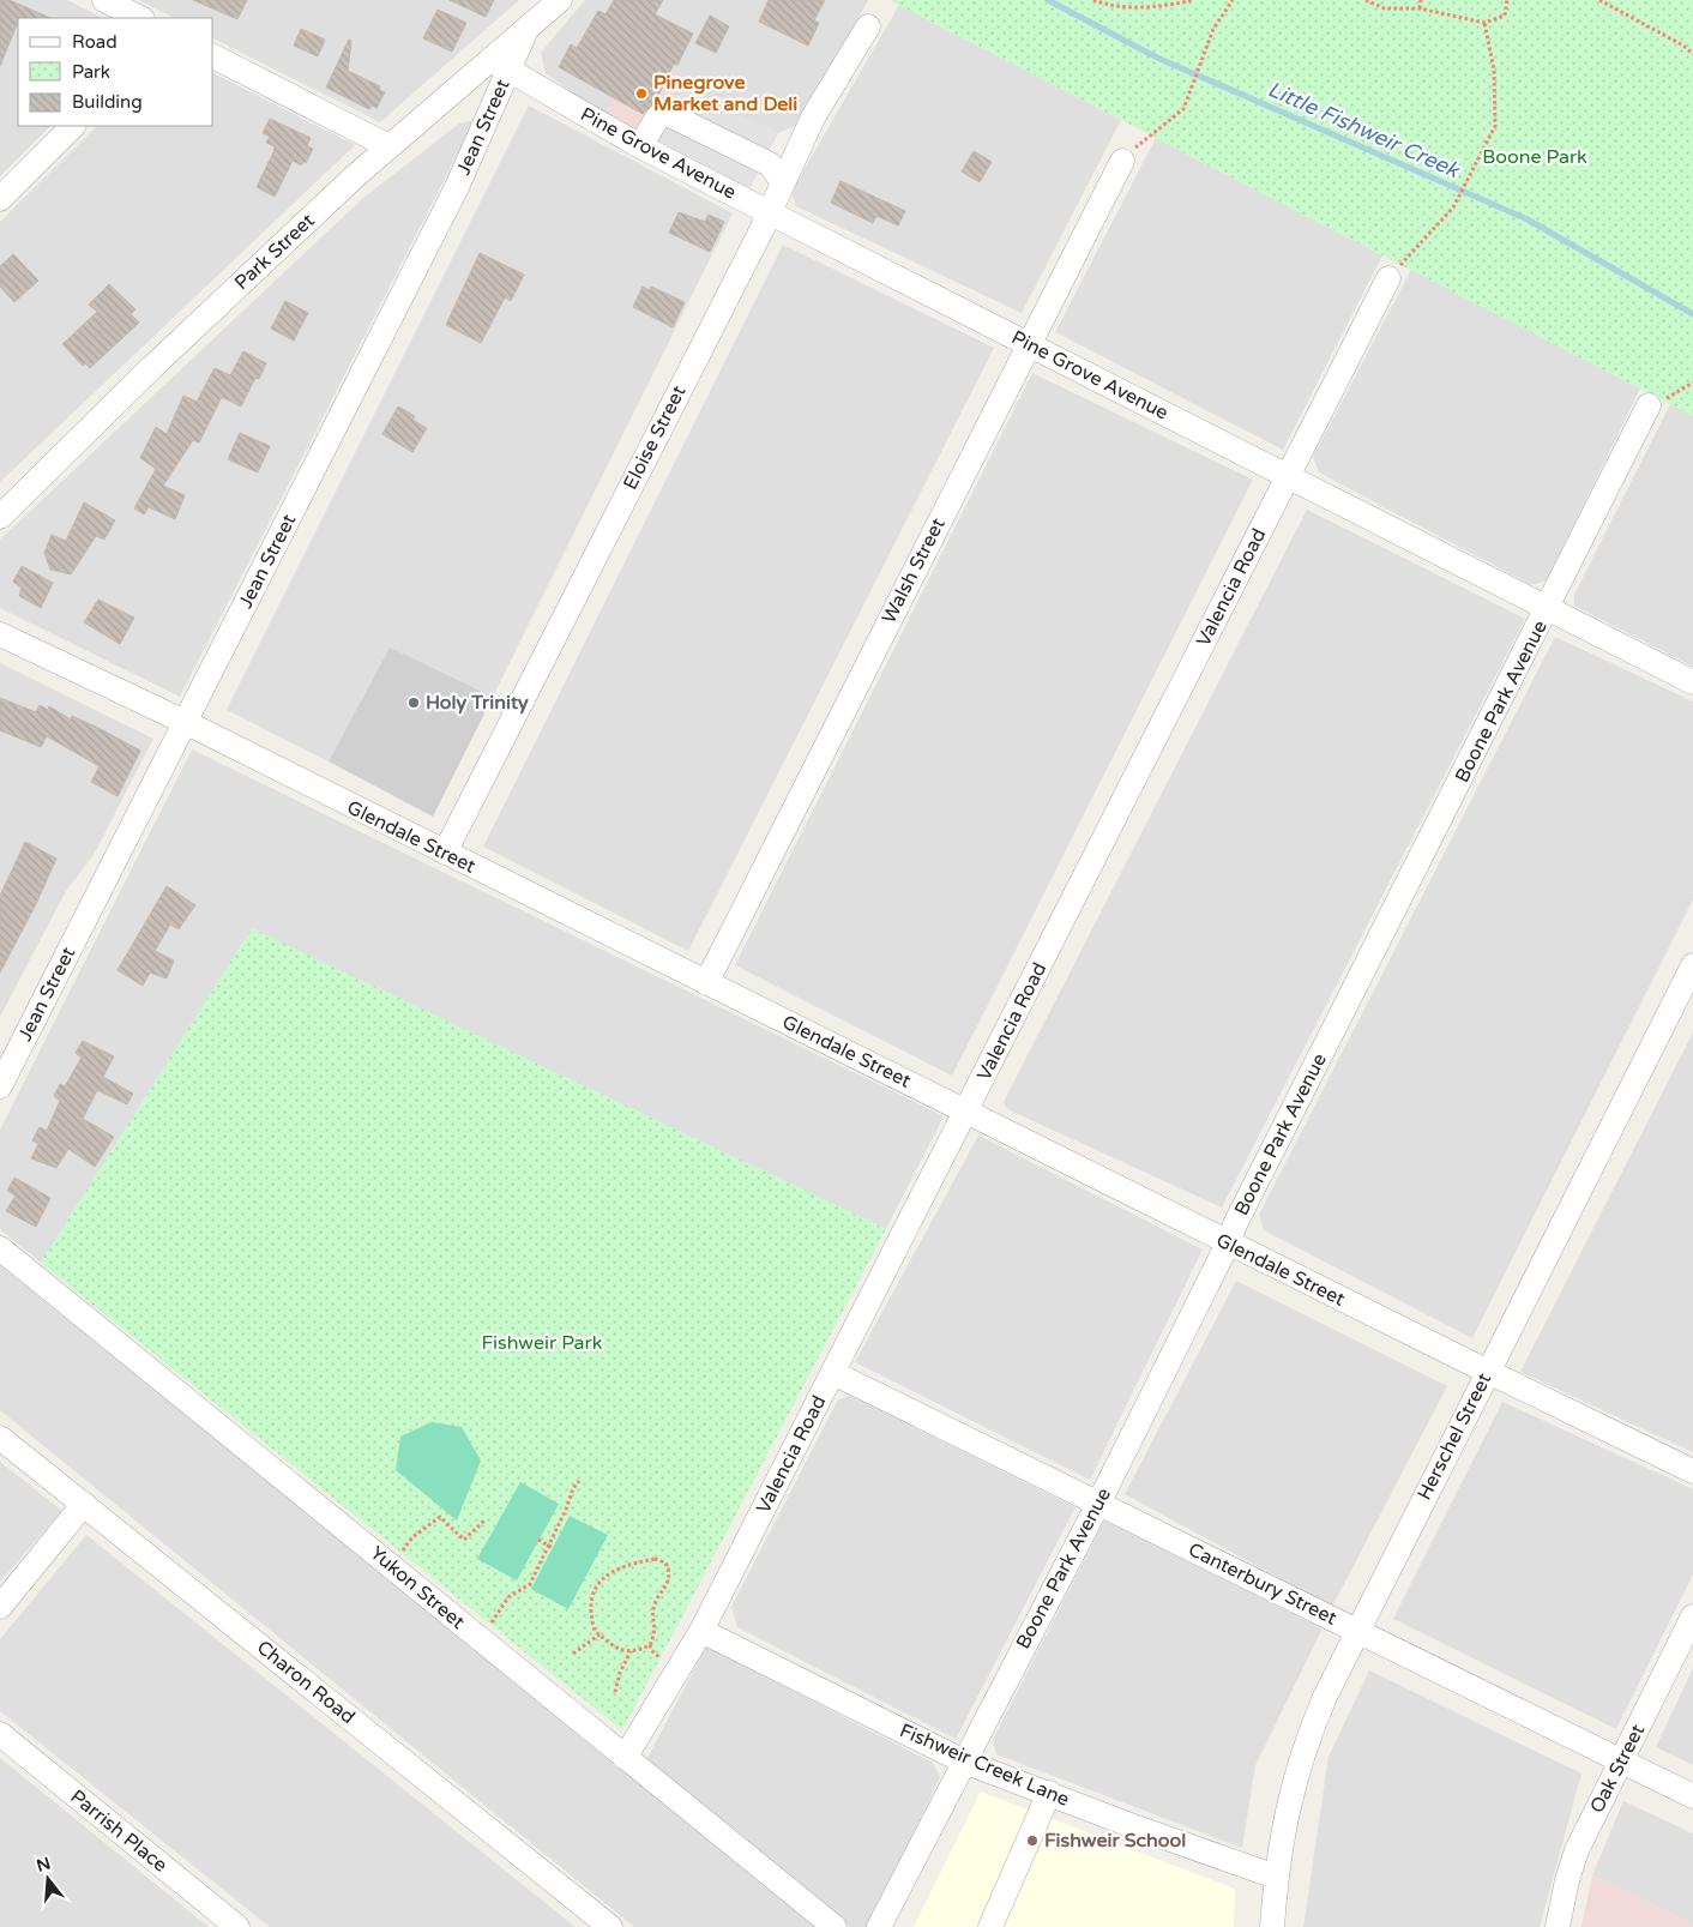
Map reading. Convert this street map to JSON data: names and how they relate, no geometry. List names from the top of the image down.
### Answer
{
  "streets": {
    "street": [
      "Jean Street",
      "Pine Grove Avenue",
      "Park Street",
      "Eloise Street",
      "Walsh Street",
      "Valencia Road",
      "Boone Park Avenue",
      "Glendale Street",
      "Herschel Street",
      "Canterbury Street",
      "Yukon Street",
      "Charon Road",
      "Fishweir Creek Lane",
      "Oak Street",
      "Parrish Place"
    ]
  },
  "crossings": [
    ["Jean Street", "Pine Grove Avenue"],
    ["Jean Street", "Park Street"],
    ["Jean Street", "Glendale Street"],
    ["Pine Grove Avenue", "Park Street"],
    ["Pine Grove Avenue", "Eloise Street"],
    ["Pine Grove Avenue", "Walsh Street"],
    ["Pine Grove Avenue", "Valencia Road"],
    ["Pine Grove Avenue", "Boone Park Avenue"],
    ["Eloise Street", "Glendale Street"],
    ["Walsh Street", "Glendale Street"],
    ["Valencia Road", "Glendale Street"],
    ["Valencia Road", "Canterbury Street"],
    ["Valencia Road", "Yukon Street"],
    ["Valencia Road", "Fishweir Creek Lane"],
    ["Boone Park Avenue", "Glendale Street"],
    ["Boone Park Avenue", "Canterbury Street"],
    ["Boone Park Avenue", "Fishweir Creek Lane"],
    ["Glendale Street", "Herschel Street"],
    ["Herschel Street", "Canterbury Street"],
    ["Herschel Street", "Fishweir Creek Lane"],
    ["Canterbury Street", "Oak Street"]
  ],
  "water": ["Little Fishweir Creek"],
  "parks": ["Boone Park", "Fishweir Park"],
  "places": ["Pinegrove Market and Deli", "Holy Trinity", "Fishweir School"],
  "legend": ["Road", "Park", "Building"],
  "north": "top"
}
